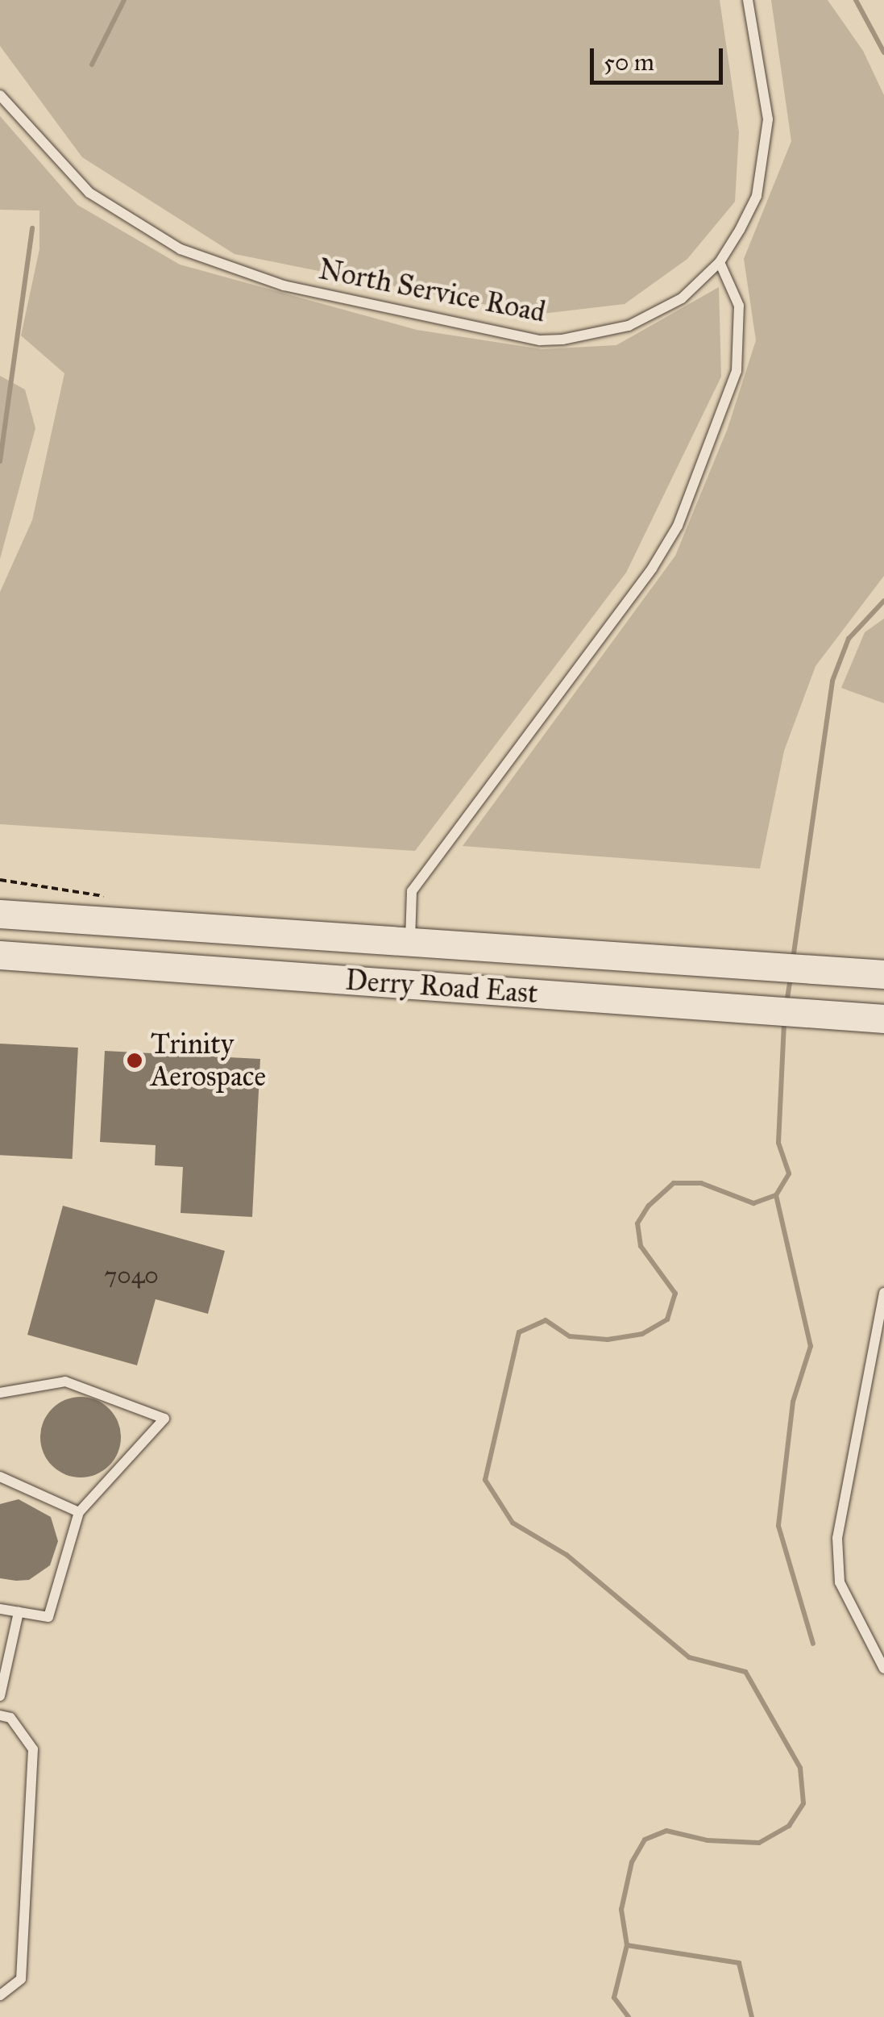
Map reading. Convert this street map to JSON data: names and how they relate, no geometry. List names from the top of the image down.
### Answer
{
  "streets": {
    "main road": ["Derry Road East"],
    "lane": ["North Service Road"]
  },
  "places": ["Trinity Aerospace"],
  "house_numbers": ["7040"],
  "scale_bar": "50 m"
}
